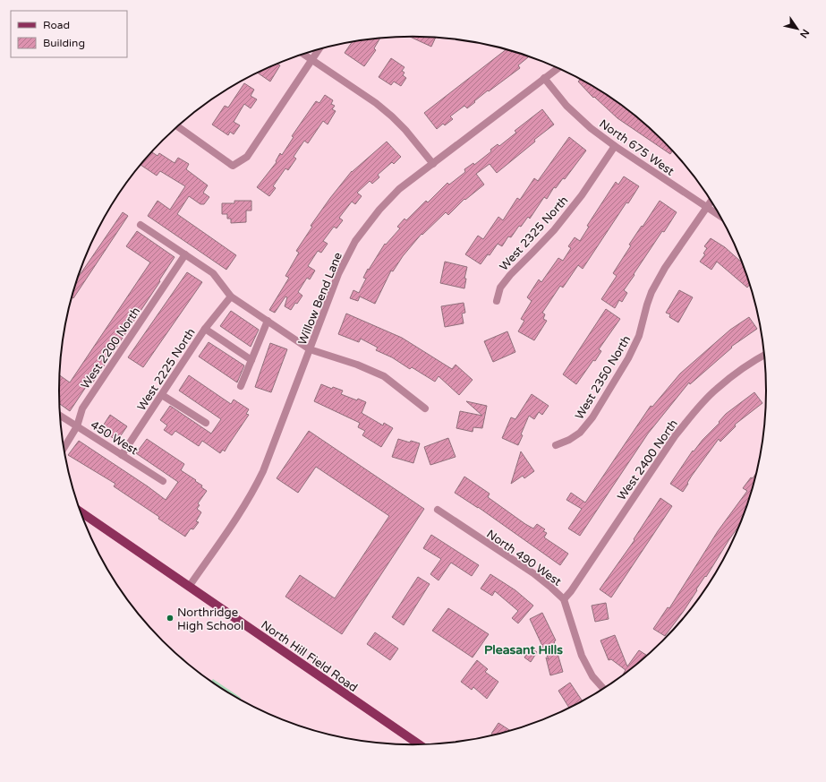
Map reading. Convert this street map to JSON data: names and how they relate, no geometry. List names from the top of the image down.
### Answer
{
  "streets": {
    "main road": ["North Hill Field Road"],
    "street": [
      "North 675 West",
      "West 2325 North",
      "Willow Bend Lane",
      "West 2200 North",
      "West 2225 North",
      "West 2350 North",
      "450 West",
      "West 2400 North",
      "North 490 West"
    ]
  },
  "crossings": [
    ["North 675 West", "West 2325 North"],
    ["North 675 West", "Willow Bend Lane"],
    ["North 675 West", "West 2350 North"],
    ["Willow Bend Lane", "North Hill Field Road"],
    ["West 2200 North", "450 West"],
    ["West 2225 North", "450 West"],
    ["West 2400 North", "North 490 West"]
  ],
  "districts": ["Pleasant Hills"],
  "places": ["Northridge High School"],
  "legend": ["Road", "Building"],
  "north": "bottom right"
}
